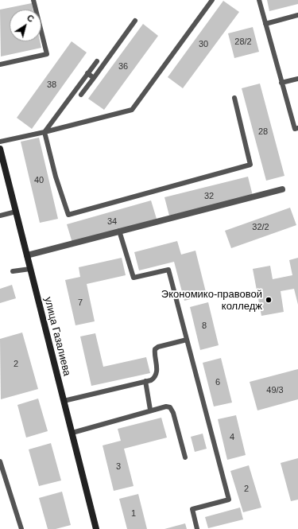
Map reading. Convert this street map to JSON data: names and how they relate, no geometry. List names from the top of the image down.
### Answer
{
  "streets": {
    "main road": ["улица Газалиева"]
  },
  "places": ["Экономико-правовой колледж"],
  "house_numbers": [
    "28/2",
    "30",
    "36",
    "38",
    "28",
    "40",
    "32",
    "34",
    "32/2",
    "7",
    "8",
    "2",
    "6",
    "49/3",
    "4",
    "3",
    "2",
    "1"
  ],
  "north": "top right"
}
